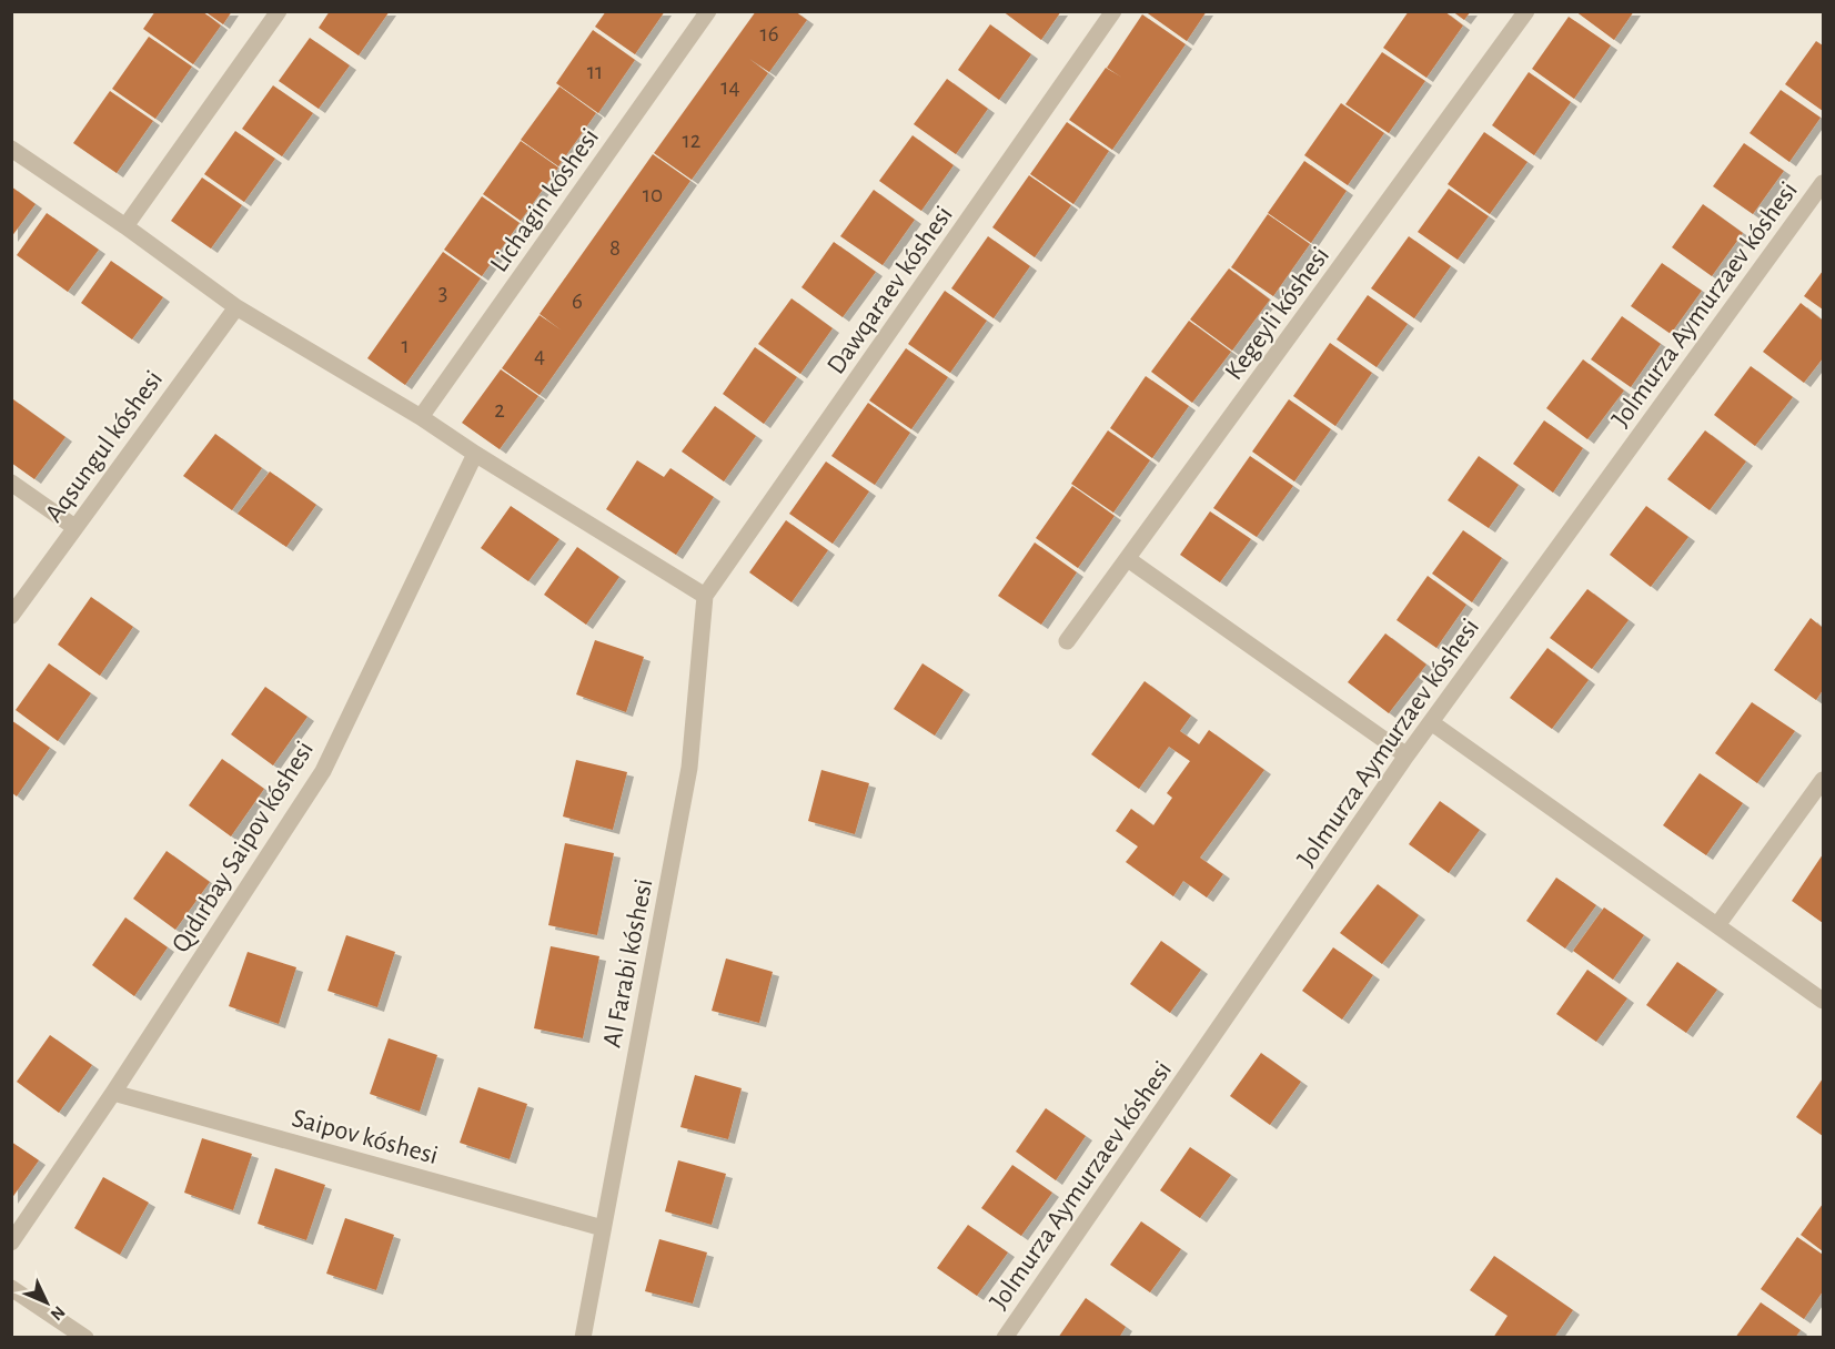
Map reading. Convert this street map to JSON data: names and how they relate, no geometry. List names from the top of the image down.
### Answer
{
  "streets": {
    "street": [
      "Lichagin kóshesi",
      "Dawqaraev kóshesi",
      "Jolmurza Aymurzaev kóshesi",
      "Kegeyli kóshesi",
      "Aqsungul kóshesi",
      "Qıdırbay Saipov kóshesi",
      "Al Farabi kóshesi",
      "Saipov kóshesi"
    ]
  },
  "crossings": [
    ["Dawqaraev kóshesi", "Al Farabi kóshesi"],
    ["Qıdırbay Saipov kóshesi", "Saipov kóshesi"],
    ["Al Farabi kóshesi", "Saipov kóshesi"]
  ],
  "house_numbers": [
    "16",
    "11",
    "14",
    "12",
    "10",
    "8",
    "3",
    "6",
    "1",
    "4",
    "2"
  ],
  "north": "bottom right"
}
